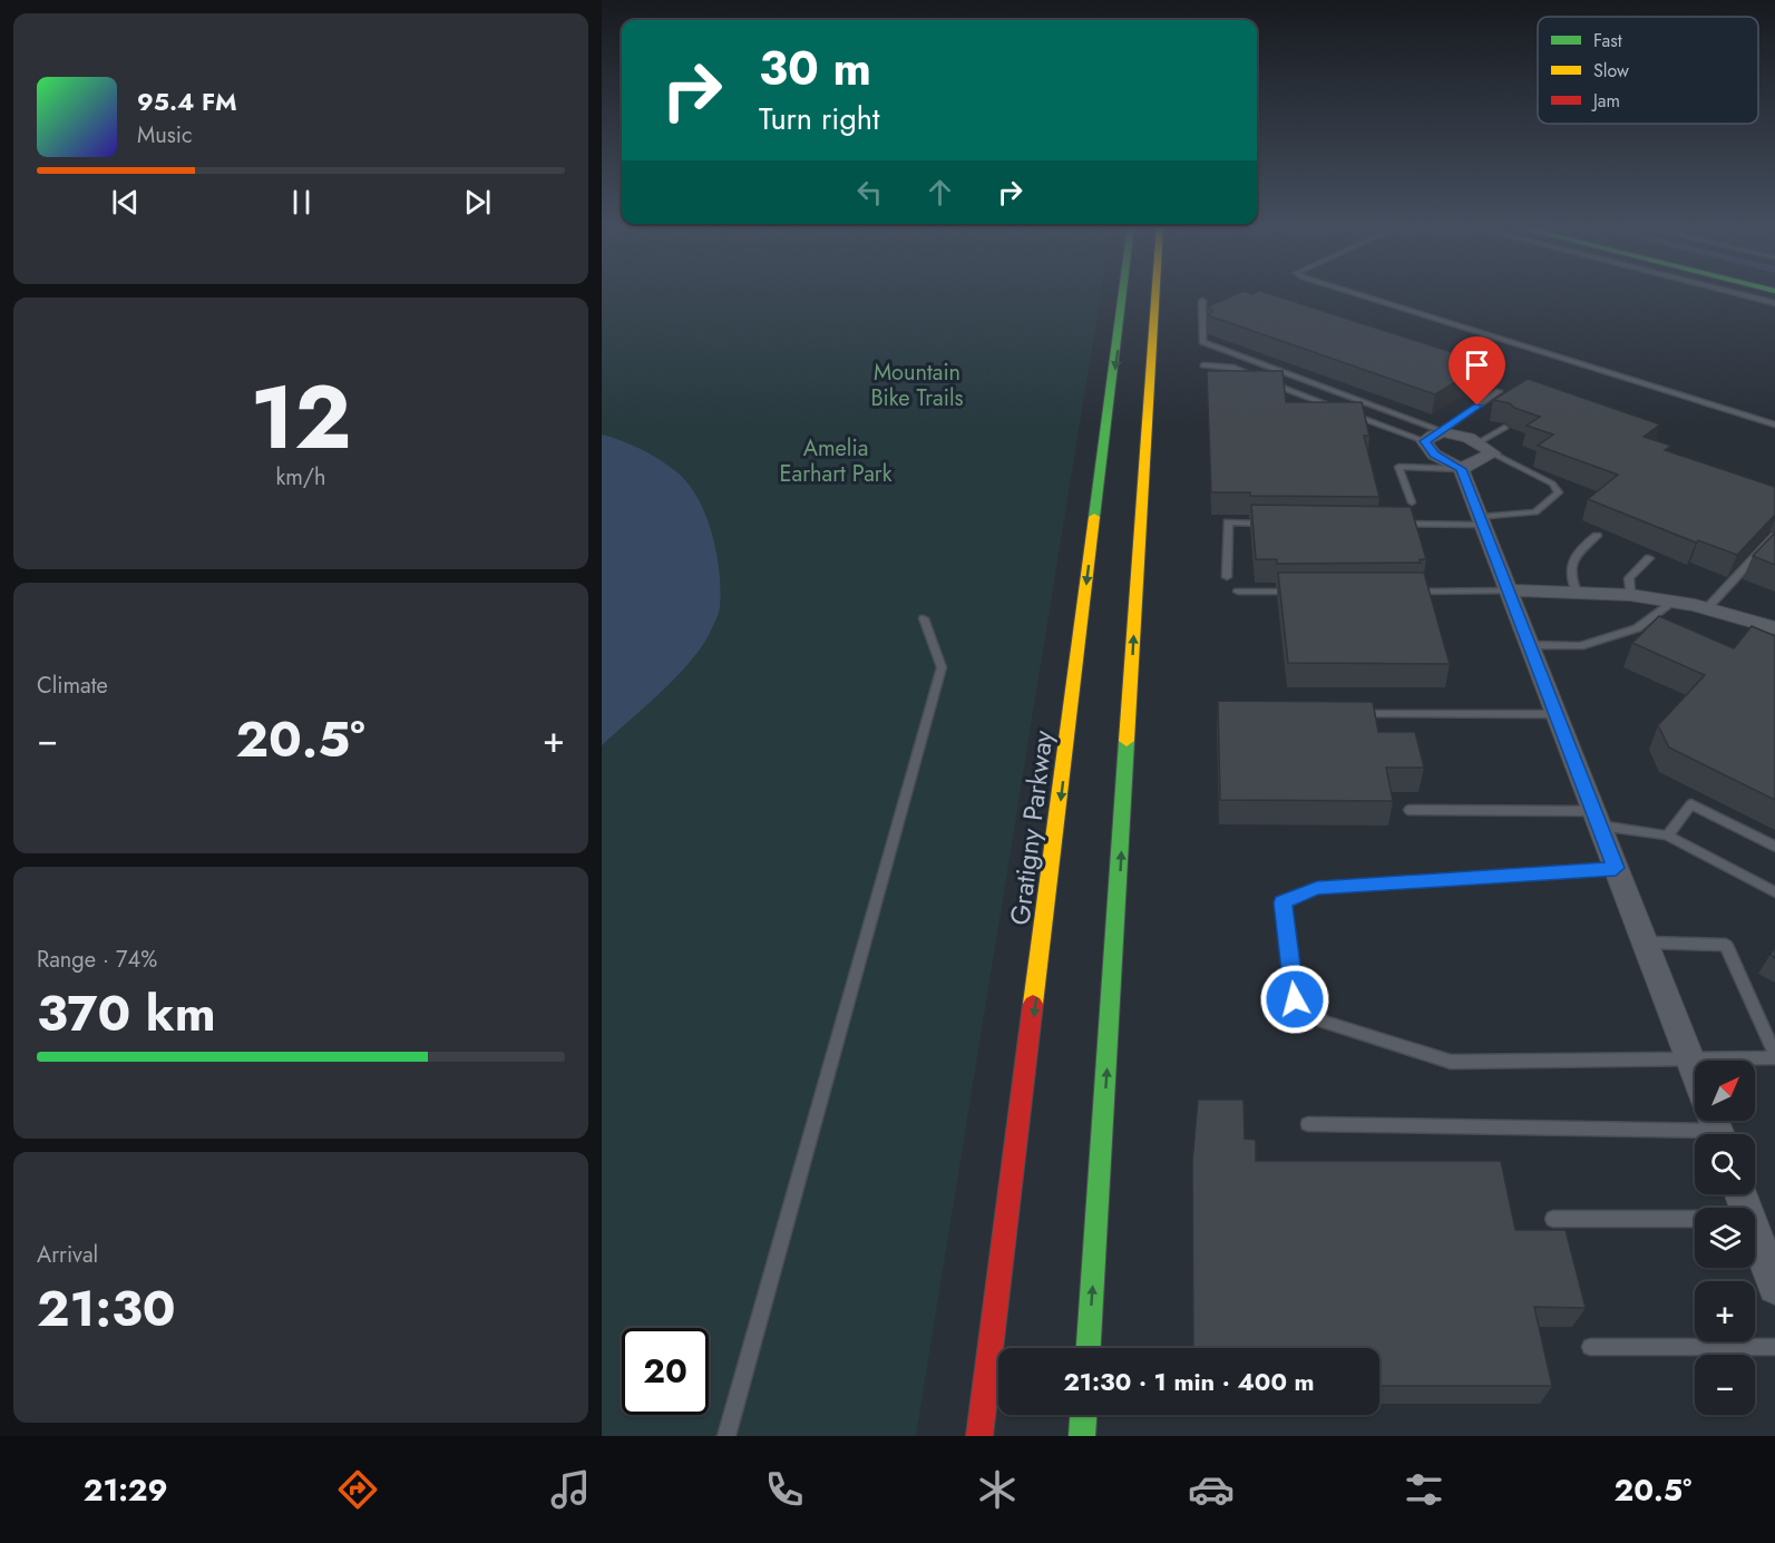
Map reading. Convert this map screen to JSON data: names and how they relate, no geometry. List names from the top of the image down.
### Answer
{
  "streets": {
    "main road": ["Gratigny Parkway"]
  },
  "parks": ["Mountain Bike Trails", "Amelia Earhart Park"],
  "legend": ["Fast", "Slow", "Jam"],
  "north": "top right",
  "page": {
    "turn": ["30 m", "Turn right"],
    "song": ["95.4 FM", "Music"],
    "tile": [
      ["12", "km/h"],
      "Climate",
      ["Range · 74%", "370 km"],
      ["Arrival", "21:30"]
    ],
    "heat": ["−", "20.5°", "+"],
    "map_buttons": ["+", "−"],
    "limit": "20",
    "trip": "21:30 · 1 min · 400 m",
    "tabs": ["21:29", "20.5°"]
  }
}
